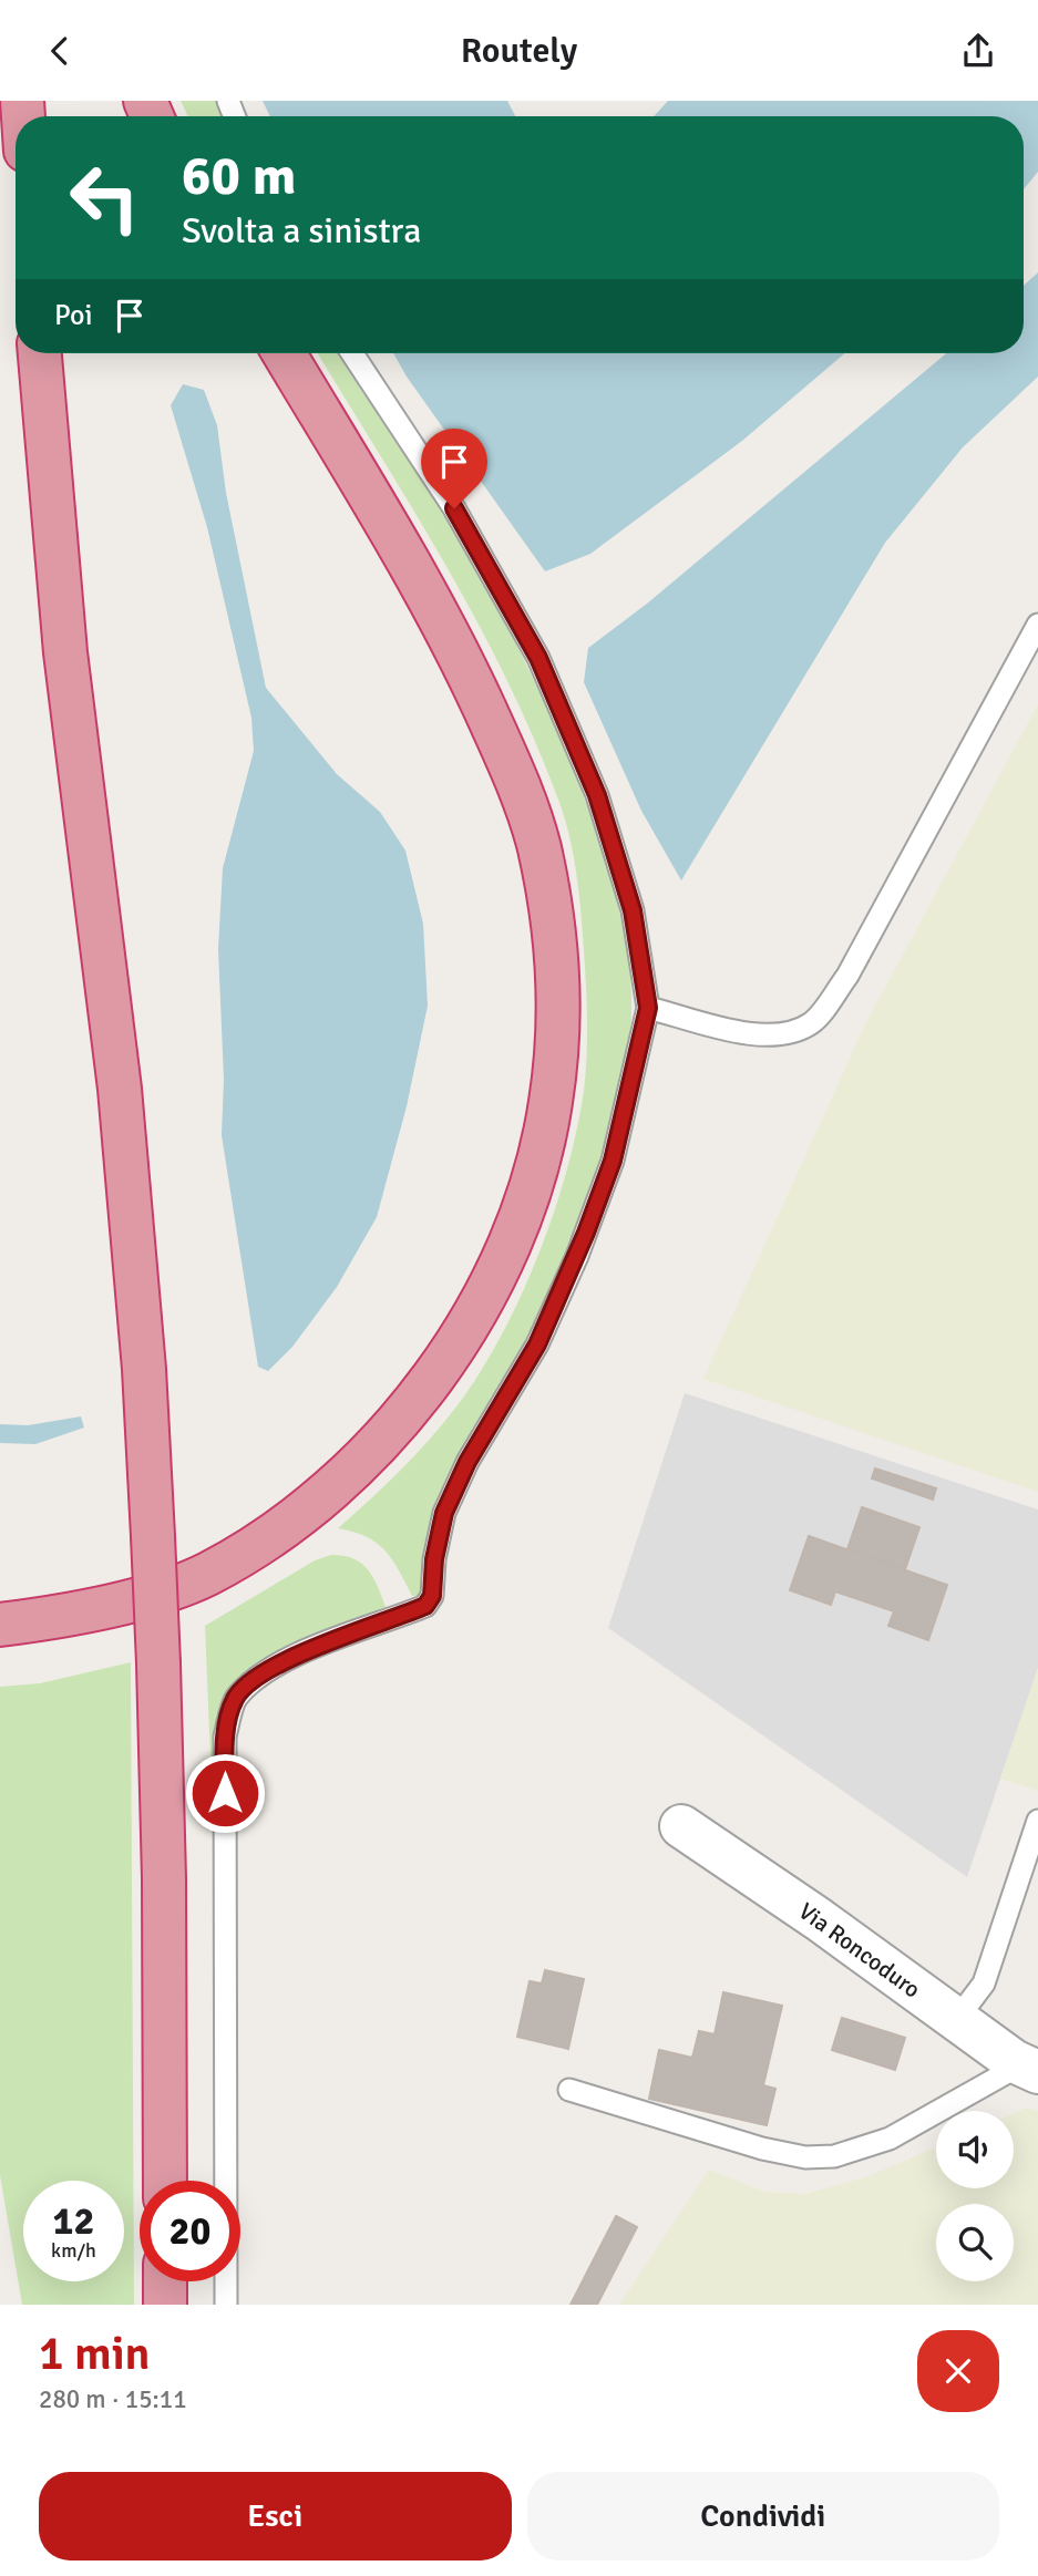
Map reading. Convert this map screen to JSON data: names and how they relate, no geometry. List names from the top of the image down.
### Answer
{
  "streets": {
    "street": ["Via Roncoduro"]
  },
  "page": {
    "header": "Routely",
    "turn": ["60 m", "Svolta a sinistra"],
    "then": "Poi",
    "speed": "12 km/h",
    "limit": "20",
    "heading": ["1 min", "280 m · 15:11"],
    "buttons": ["Esci", "Condividi"]
  }
}
